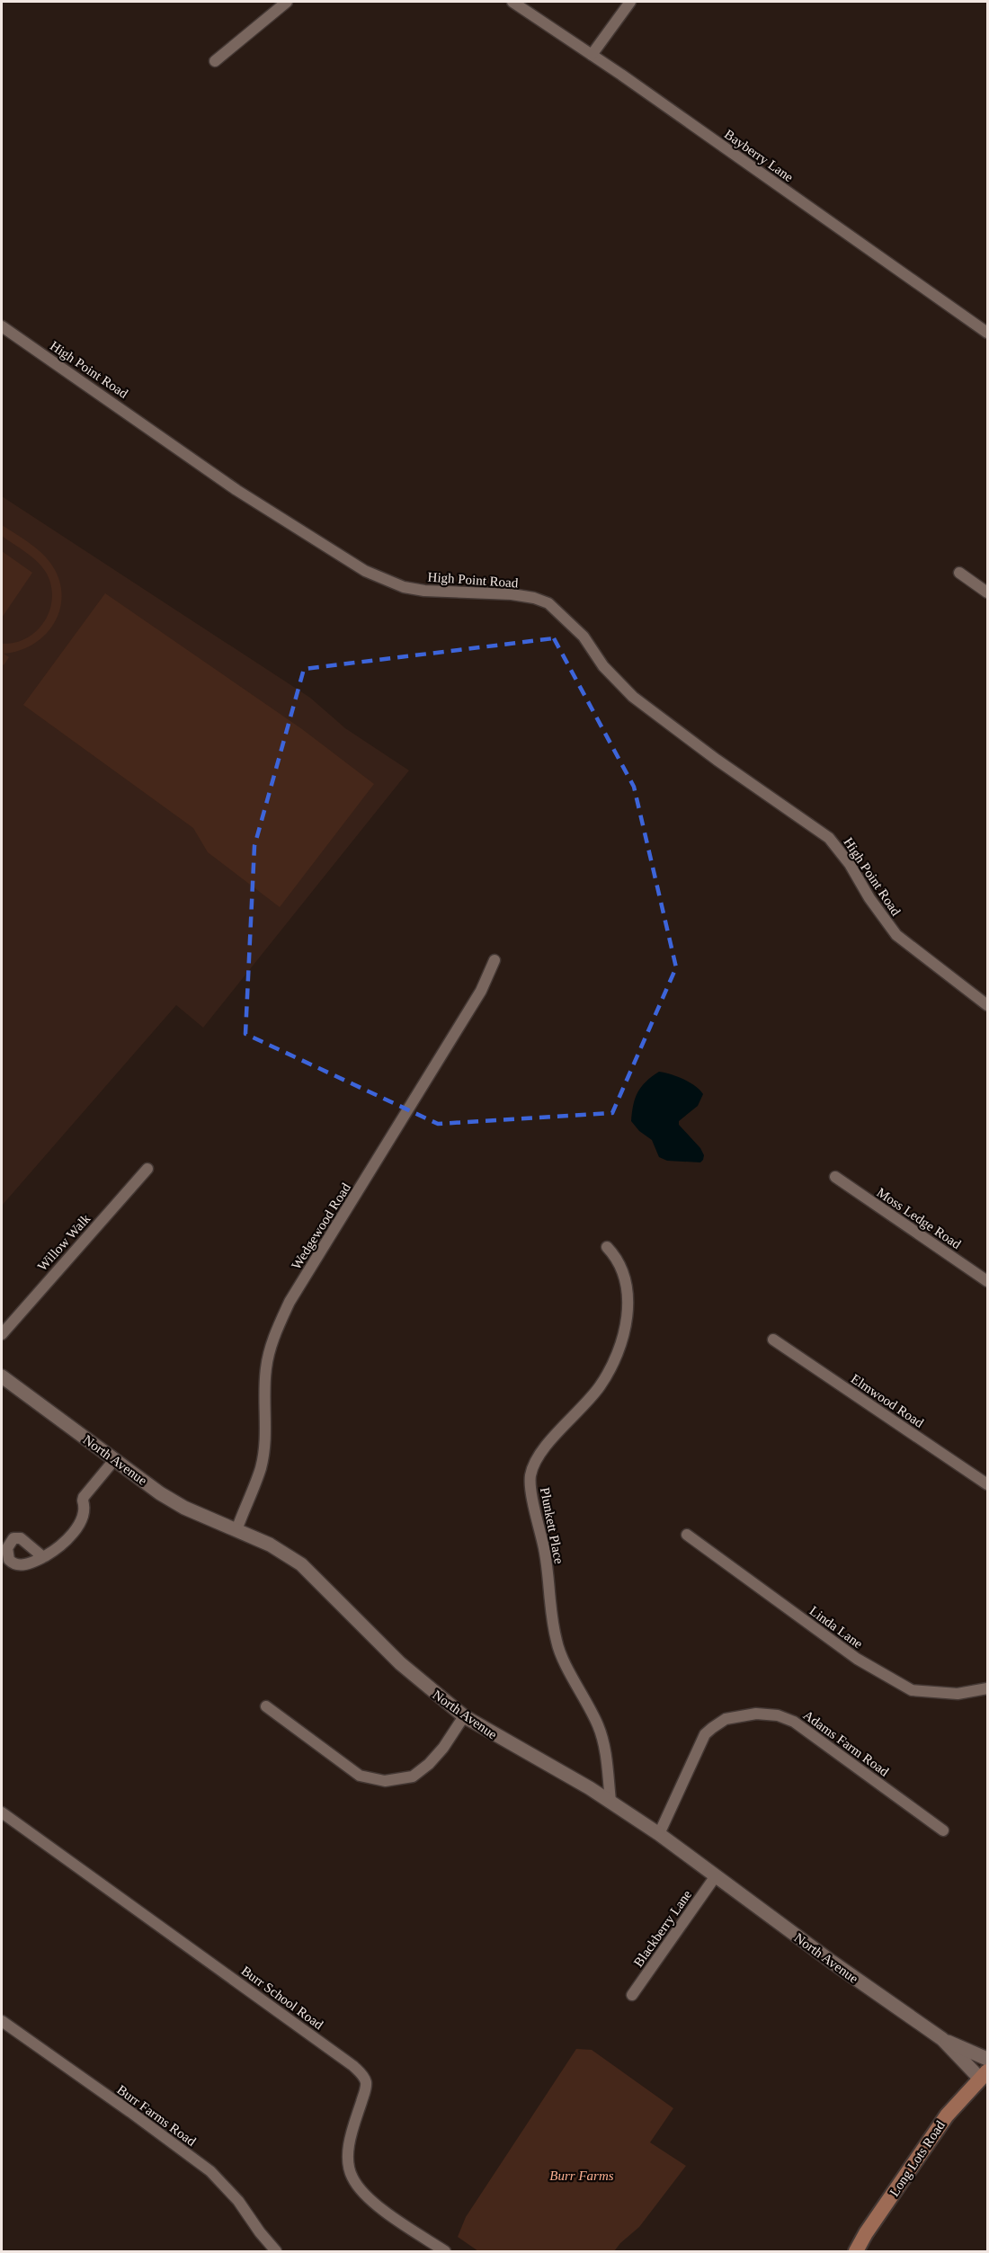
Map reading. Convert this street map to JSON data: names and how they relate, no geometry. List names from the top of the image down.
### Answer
{
  "streets": {
    "main road": ["Long Lots Road"],
    "street": [
      "Bayberry Lane",
      "High Point Road",
      "Moss Ledge Road",
      "Wedgewood Road",
      "Willow Walk",
      "Elmwood Road",
      "North Avenue",
      "Plunkett Place",
      "Linda Lane",
      "Adams Farm Road",
      "Blackberry Lane",
      "Burr School Road",
      "Burr Farms Road"
    ]
  },
  "crossings": [
    ["Wedgewood Road", "North Avenue"],
    ["North Avenue", "Plunkett Place"],
    ["North Avenue", "Adams Farm Road"],
    ["North Avenue", "Blackberry Lane"],
    ["North Avenue", "Long Lots Road"]
  ],
  "parks": ["Burr Farms"]
}
